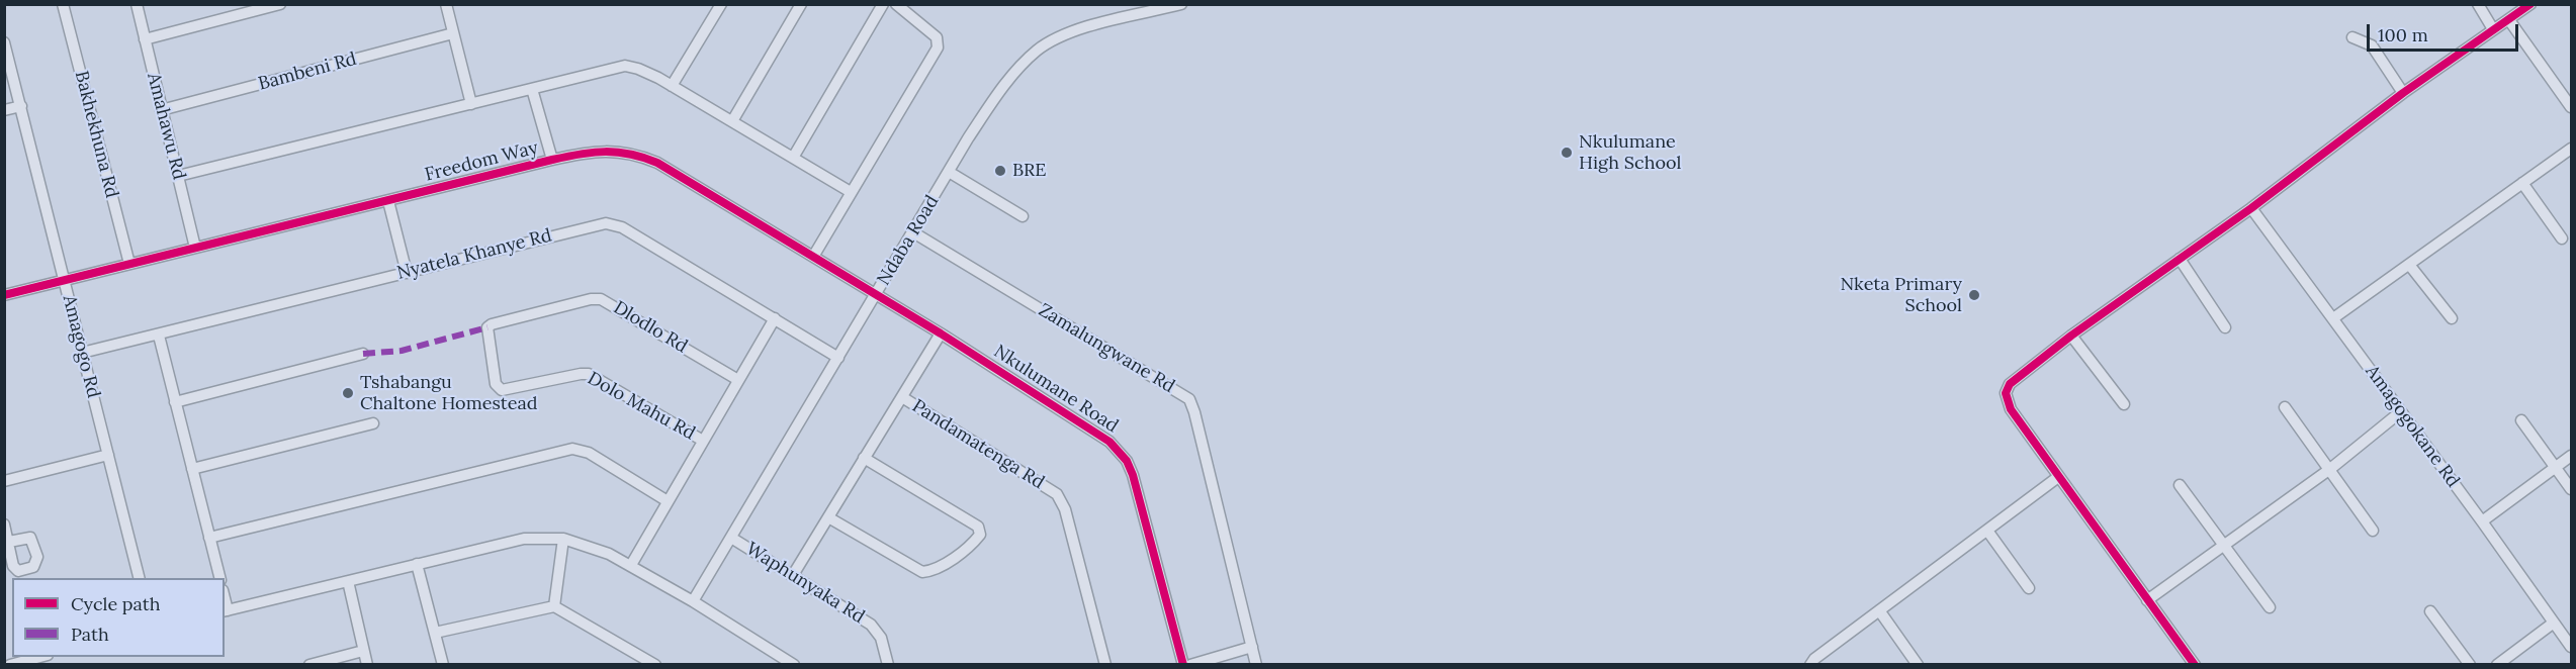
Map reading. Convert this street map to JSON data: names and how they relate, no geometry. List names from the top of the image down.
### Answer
{
  "streets": {
    "street": [
      "Bambeni Rd",
      "Amahawu Rd",
      "Bakhekhuna Rd",
      "Freedom Way",
      "Ndaba Road",
      "Nyatela Khanye Rd",
      "Dlodlo Rd",
      "Amagogo Rd",
      "Zamalungwane Rd",
      "Nkulumane Road",
      "Dolo Mahu Rd",
      "Amagogokane Rd",
      "Pandamatenga Rd",
      "Waphunyaka Rd"
    ]
  },
  "crossings": [
    ["Bambeni Rd", "Amahawu Rd"],
    ["Amahawu Rd", "Freedom Way"],
    ["Bakhekhuna Rd", "Freedom Way"],
    ["Freedom Way", "Ndaba Road"],
    ["Freedom Way", "Amagogo Rd"],
    ["Freedom Way", "Nkulumane Road"],
    ["Ndaba Road", "Nyatela Khanye Rd"],
    ["Ndaba Road", "Zamalungwane Rd"],
    ["Ndaba Road", "Nkulumane Road"],
    ["Ndaba Road", "Waphunyaka Rd"],
    ["Nyatela Khanye Rd", "Amagogo Rd"],
    ["Dlodlo Rd", "Dolo Mahu Rd"]
  ],
  "places": [
    "Nkulumane High School",
    "BRE",
    "Nketa Primary School",
    "Tshabangu Chaltone Homestead"
  ],
  "legend": ["Cycle path", "Path"],
  "scale_bar": "100 m"
}
